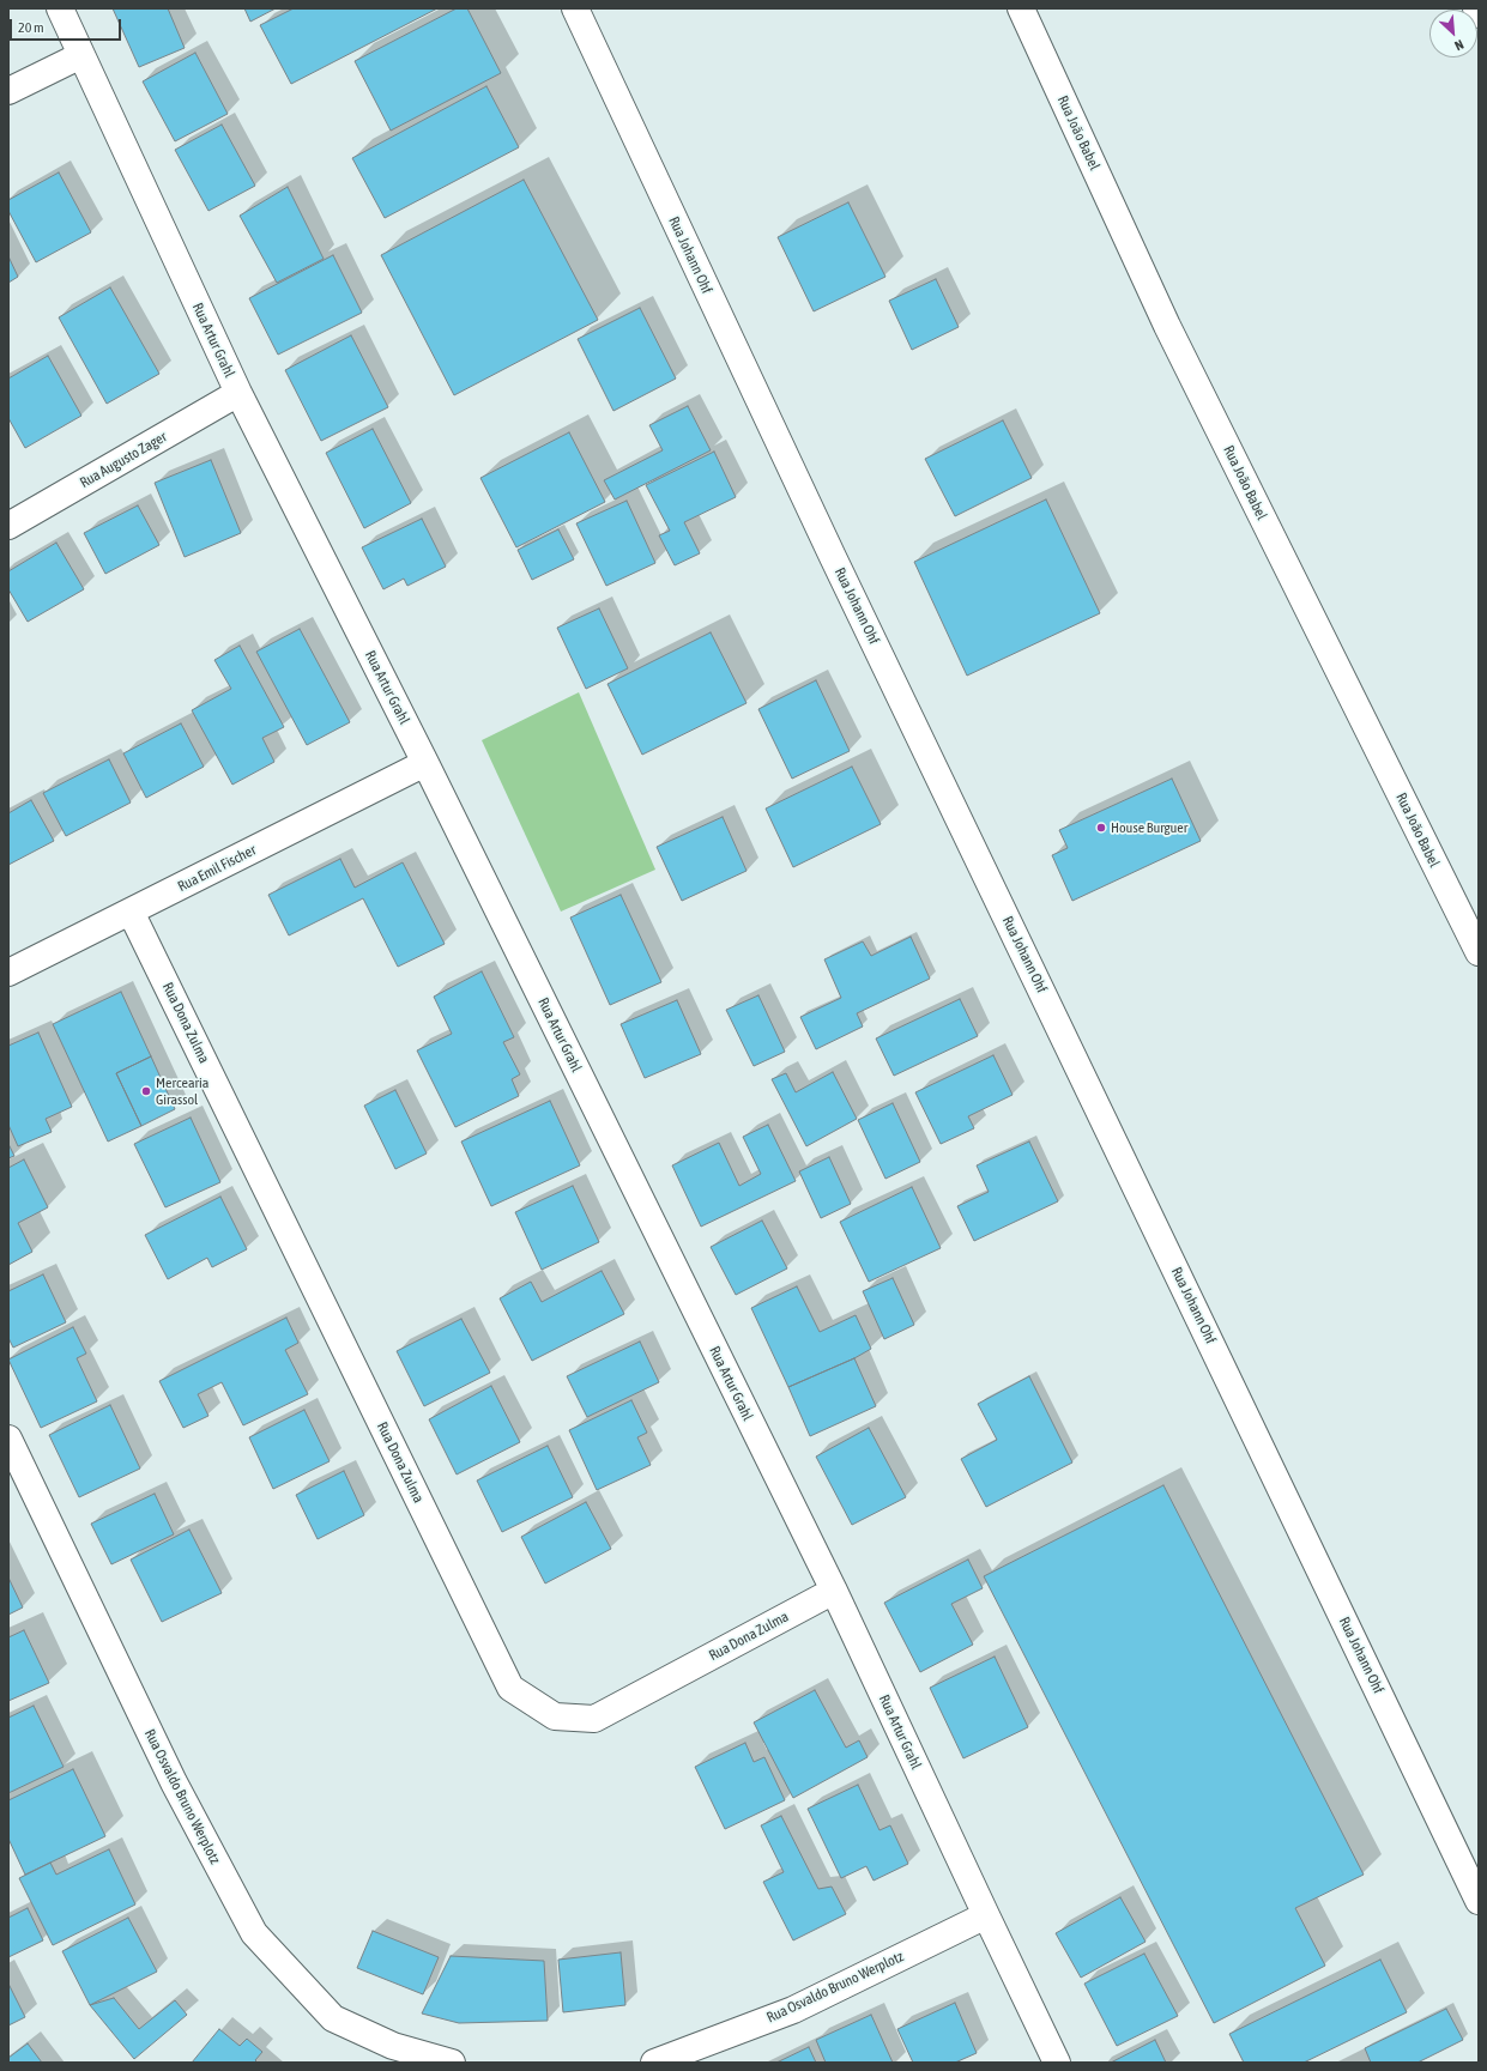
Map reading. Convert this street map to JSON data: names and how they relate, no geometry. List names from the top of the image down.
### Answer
{
  "streets": {
    "street": [
      "Rua João Babel",
      "Rua Johann Ohf",
      "Rua Artur Grahl",
      "Rua Augusto Zager",
      "Rua Emil Fischer",
      "Rua Dona Zulma",
      "Rua Osvaldo Bruno Werplotz"
    ]
  },
  "crossings": [
    ["Rua Artur Grahl", "Rua Augusto Zager"],
    ["Rua Artur Grahl", "Rua Emil Fischer"],
    ["Rua Artur Grahl", "Rua Dona Zulma"],
    ["Rua Artur Grahl", "Rua Osvaldo Bruno Werplotz"],
    ["Rua Emil Fischer", "Rua Dona Zulma"]
  ],
  "places": ["House Burguer", "Mercearia Girassol"],
  "scale_bar": "20 m",
  "north": "bottom right"
}
